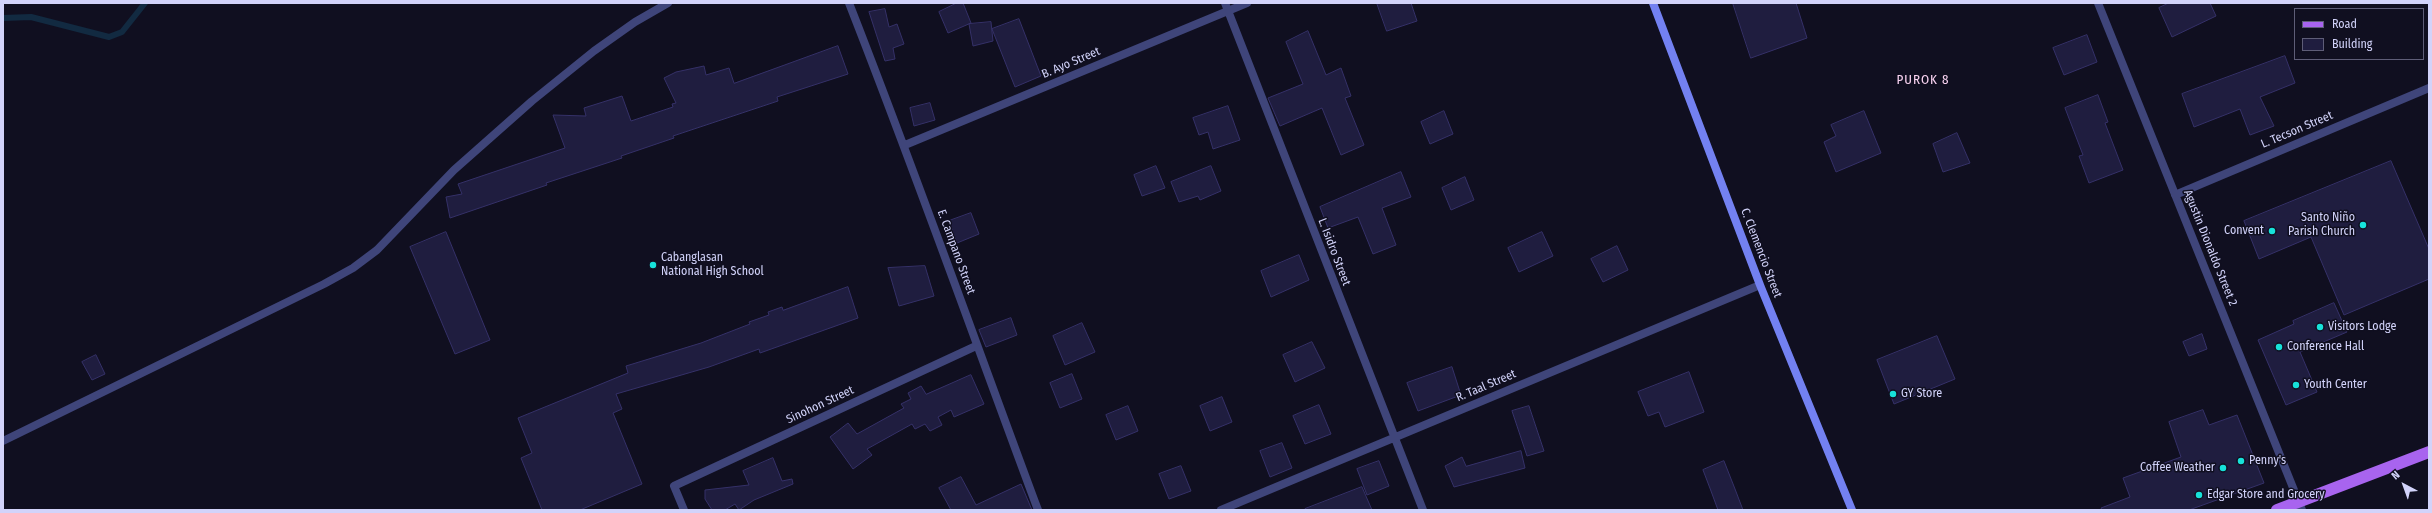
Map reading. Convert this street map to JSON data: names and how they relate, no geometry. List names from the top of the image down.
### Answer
{
  "streets": {
    "street": [
      "B. Ayo Street",
      "L. Tecson Street",
      "Agustin Dionaldo Street 2",
      "E. Campano Street",
      "L. Isidro Street",
      "C. Clemencio Street",
      "R. Taal Street",
      "Sinohon Street"
    ]
  },
  "crossings": [
    ["B. Ayo Street", "E. Campano Street"],
    ["B. Ayo Street", "L. Isidro Street"],
    ["L. Tecson Street", "Agustin Dionaldo Street 2"],
    ["E. Campano Street", "Sinohon Street"],
    ["L. Isidro Street", "R. Taal Street"],
    ["C. Clemencio Street", "R. Taal Street"]
  ],
  "districts": ["PUROK 8"],
  "places": [
    "Santo Niño Parish Church",
    "Convent",
    "Cabanglasan National High School",
    "Visitors Lodge",
    "Conference Hall",
    "Youth Center",
    "GY Store",
    "Penny's",
    "Coffee Weather",
    "Edgar Store and Grocery"
  ],
  "legend": ["Road", "Building"],
  "north": "top left"
}
